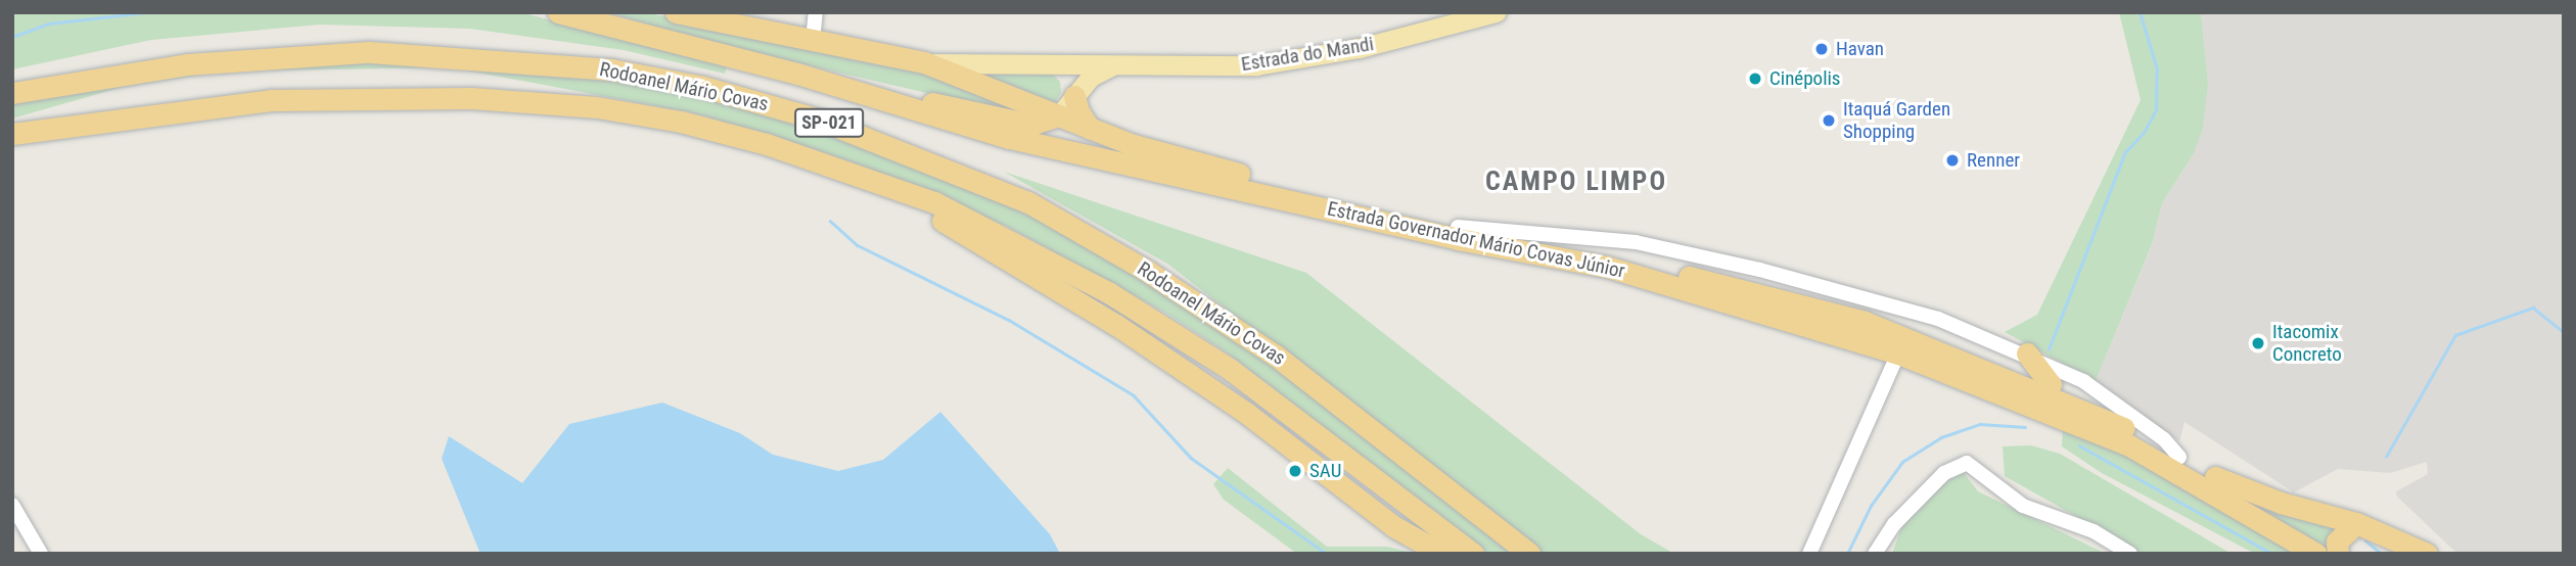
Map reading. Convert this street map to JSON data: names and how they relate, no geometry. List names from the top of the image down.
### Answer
{
  "streets": {
    "highway": ["Rodoanel Mário Covas", "SP-021", "Estrada Governador Mário Covas Júnior"],
    "main road": ["Estrada do Mandi"]
  },
  "crossings": [
    ["Estrada do Mandi", "Estrada Governador Mário Covas Júnior"]
  ],
  "districts": ["CAMPO LIMPO"],
  "places": [
    "Havan",
    "Cinépolis",
    "Itaquá Garden Shopping",
    "Renner",
    "Itacomix Concreto",
    "SAU"
  ]
}
